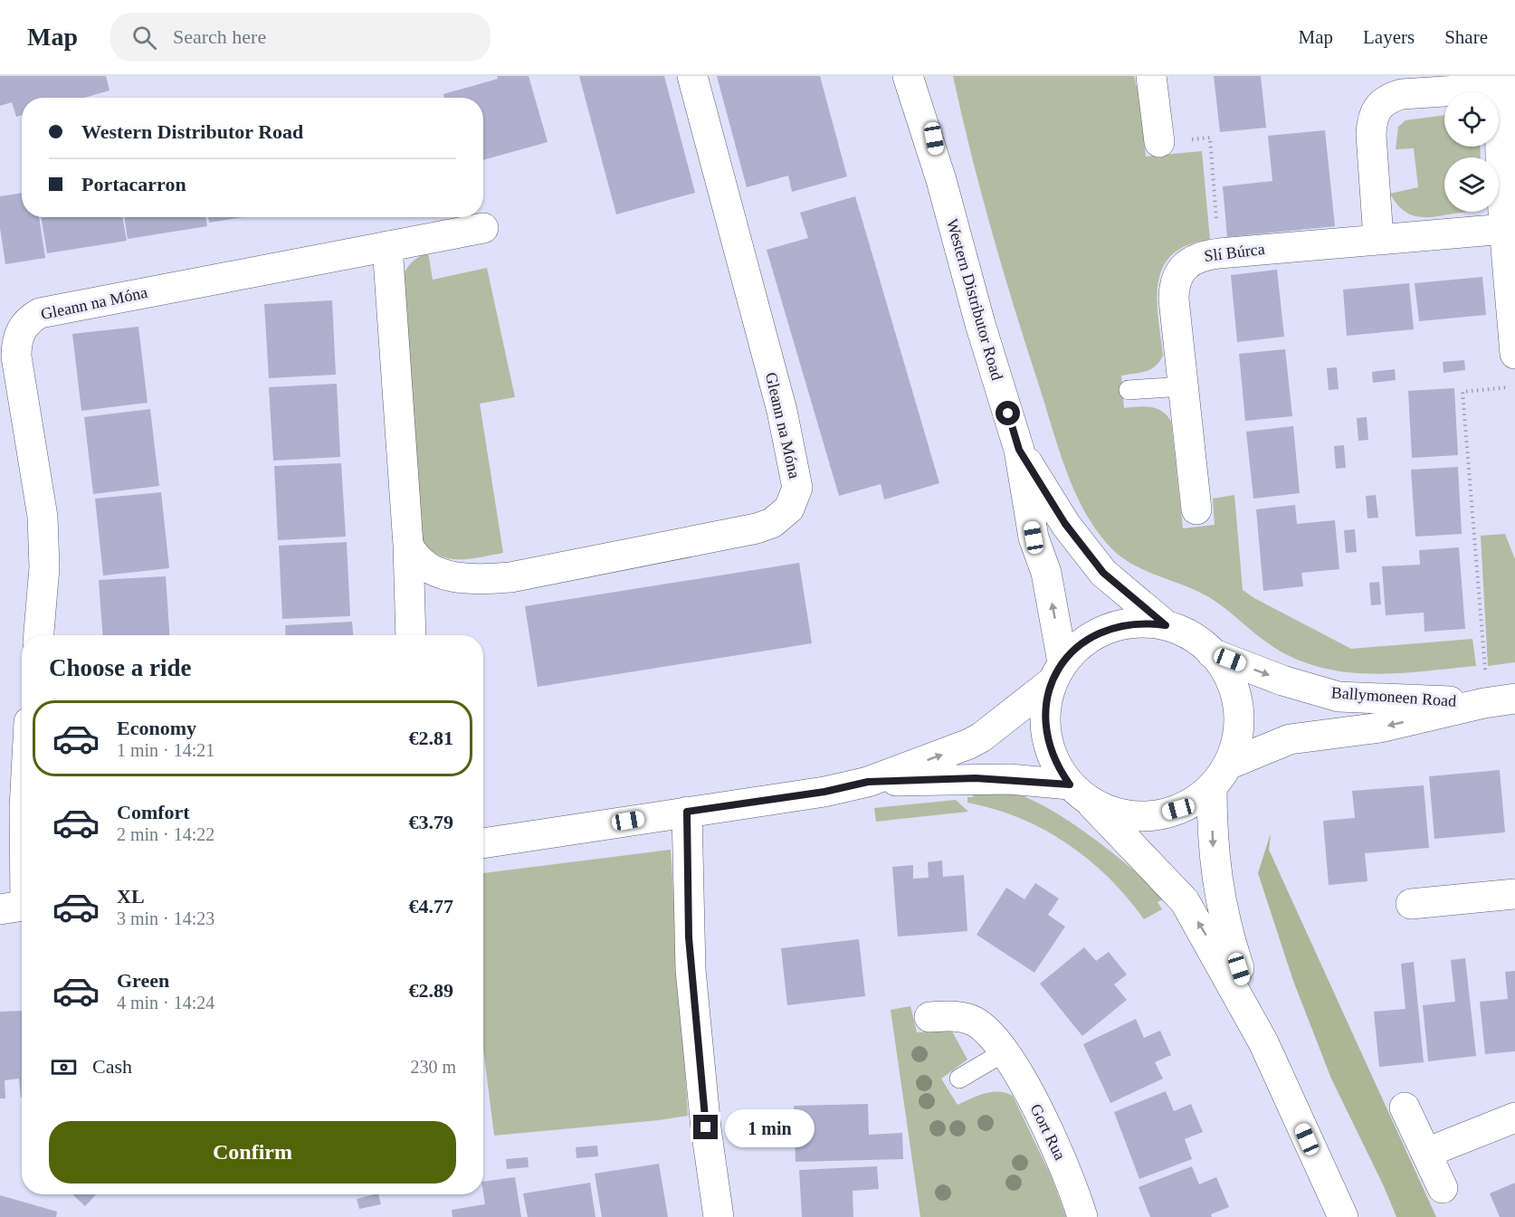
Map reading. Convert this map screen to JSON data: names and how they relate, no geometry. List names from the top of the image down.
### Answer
{
  "streets": {
    "street": [
      "Slí Búrca",
      "Western Distributor Road",
      "Gleann na Móna",
      "Ballymoneen Road",
      "Gort Rua"
    ]
  },
  "crossings": [
    ["Western Distributor Road", "Ballymoneen Road"]
  ],
  "page": {
    "header": "Map",
    "search": "Search here",
    "nav": ["Map", "Layers", "Share"],
    "banner": ["Western Distributor Road", "Portacarron"],
    "heading": "Choose a ride",
    "list": [
      {
        "name": "Economy",
        "note": "1 min · 14:21",
        "value": "€2.81"
      },
      {
        "name": "Comfort",
        "note": "2 min · 14:22",
        "value": "€3.79"
      },
      {
        "name": "XL",
        "note": "3 min · 14:23",
        "value": "€4.77"
      },
      {
        "name": "Green",
        "note": "4 min · 14:24",
        "value": "€2.89"
      }
    ],
    "pay": ["Cash", "230 m"],
    "bubble": "1 min",
    "buttons": "Confirm"
  }
}
